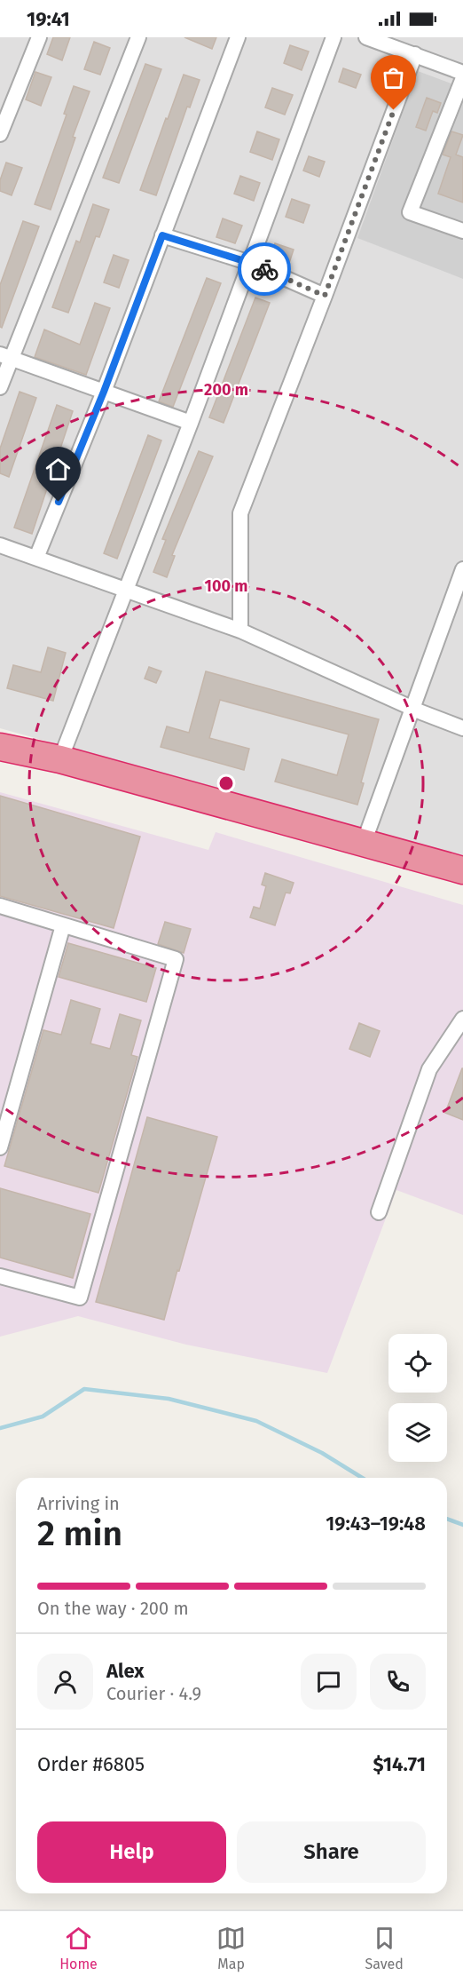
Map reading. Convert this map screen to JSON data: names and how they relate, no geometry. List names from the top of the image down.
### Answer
{
  "page": {
    "status": "19:41",
    "heading": ["2 min", "Arriving in", "19:43–19:48"],
    "panel": [
      "Alex",
      "Courier · 4.9",
      "Order #6805",
      "$14.71"
    ],
    "bar": "On the way · 200 m",
    "buttons": ["Help", "Share"],
    "tabs": ["Home", "Map", "Saved"]
  },
  "rings": ["200 m", "100 m"]
}
